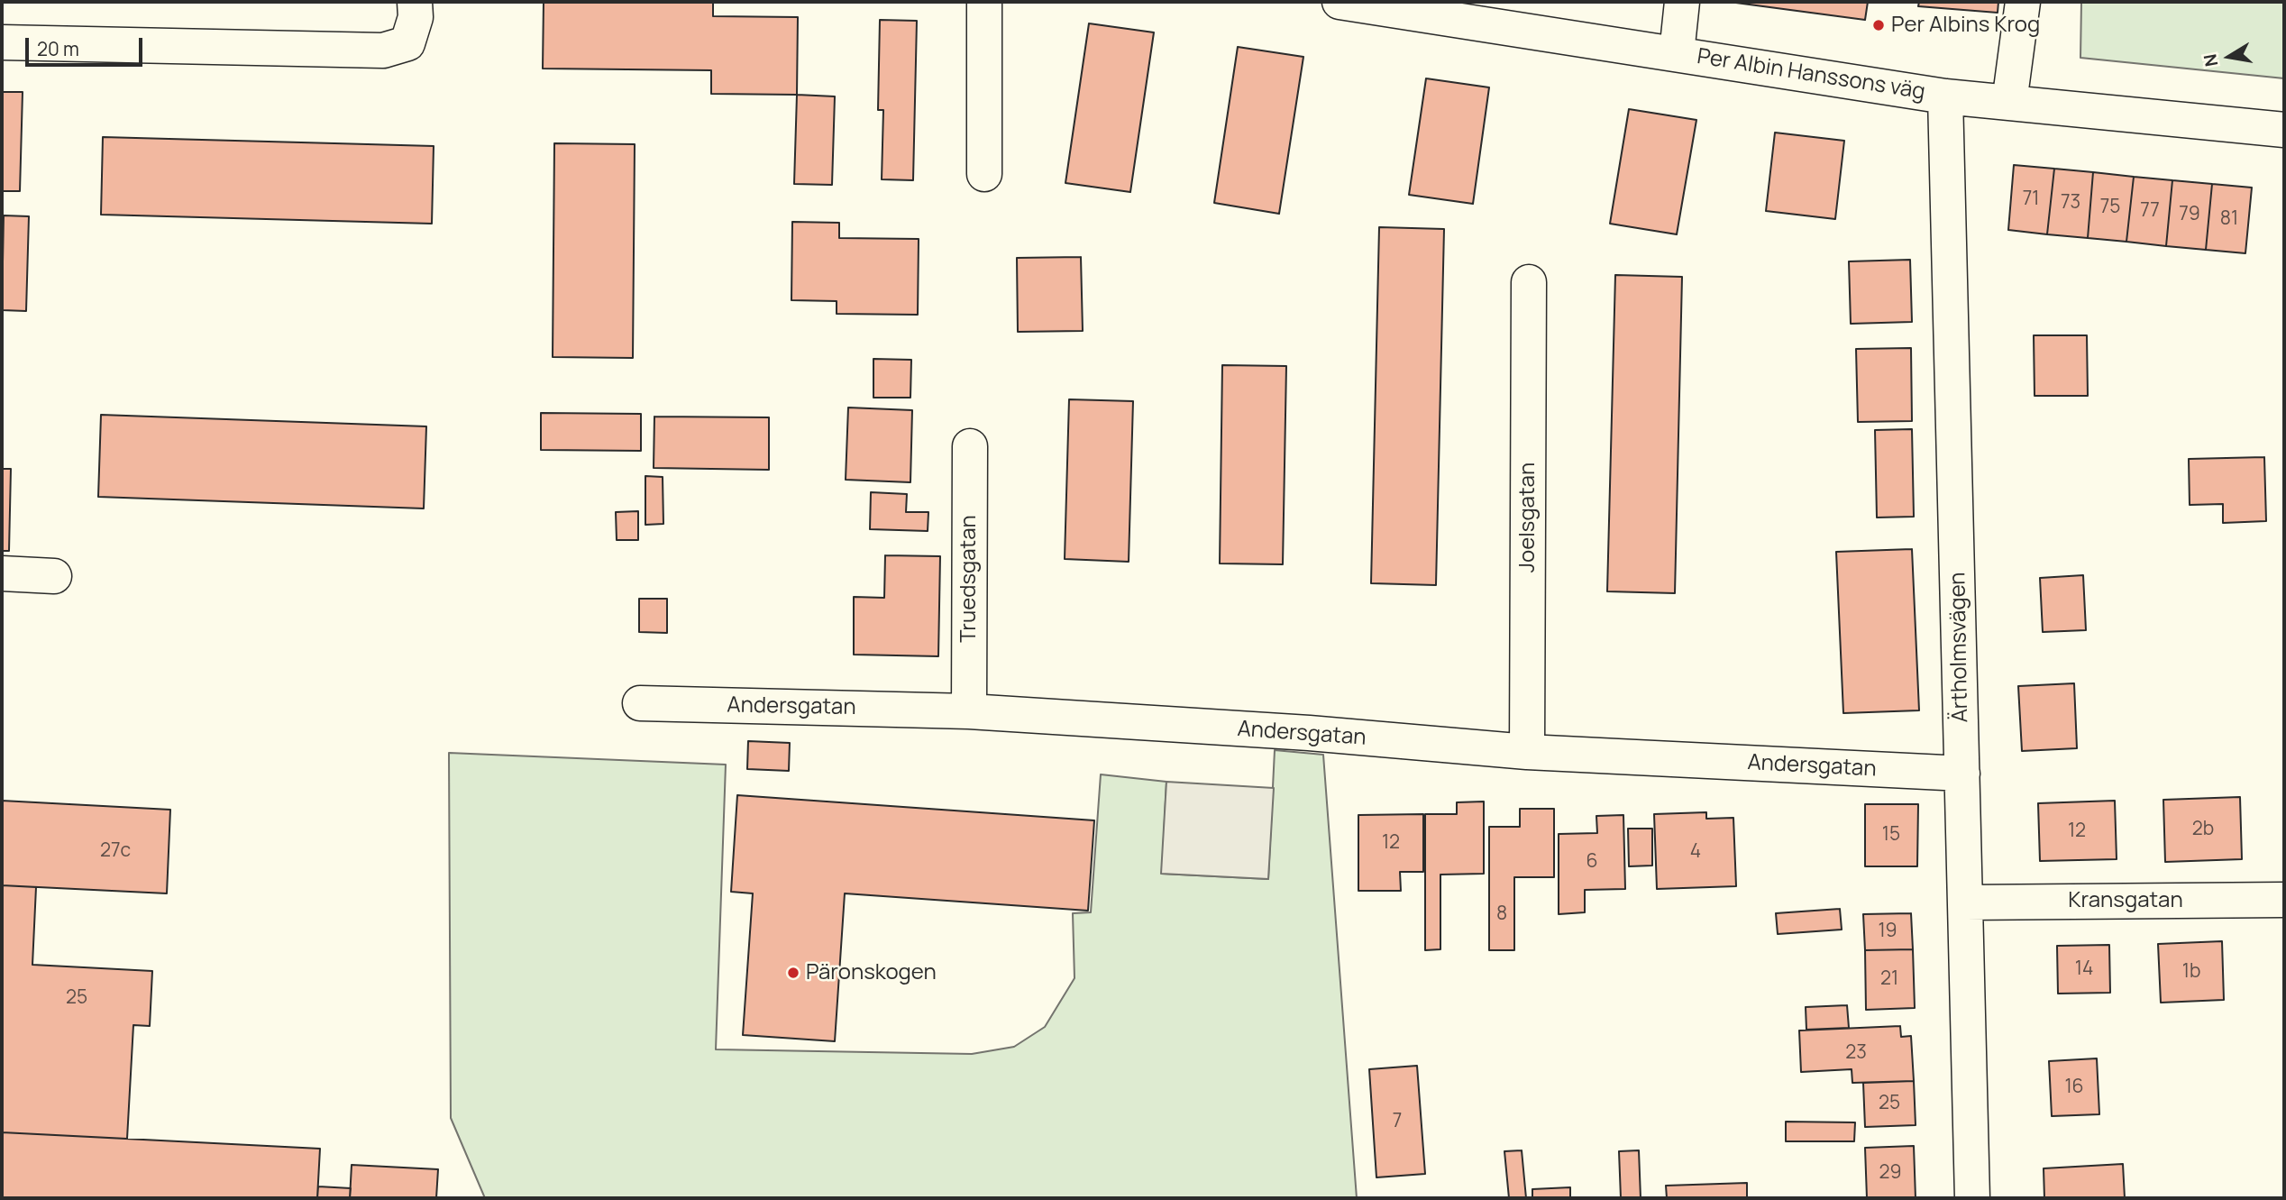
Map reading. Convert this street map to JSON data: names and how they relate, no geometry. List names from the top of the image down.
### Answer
{
  "streets": {
    "street": [
      "Per Albin Hanssons väg",
      "Joelsgatan",
      "Truedsgatan",
      "Ärtholmsvägen",
      "Andersgatan",
      "Kransgatan"
    ]
  },
  "crossings": [
    ["Per Albin Hanssons väg", "Ärtholmsvägen"],
    ["Joelsgatan", "Andersgatan"],
    ["Truedsgatan", "Andersgatan"],
    ["Ärtholmsvägen", "Andersgatan"],
    ["Ärtholmsvägen", "Kransgatan"]
  ],
  "places": ["Per Albins Krog", "Päronskogen"],
  "house_numbers": [
    "71",
    "73",
    "75",
    "77",
    "79",
    "81",
    "2b",
    "12",
    "15",
    "12",
    "27c",
    "4",
    "6",
    "8",
    "19",
    "14",
    "1b",
    "21",
    "25",
    "23",
    "16",
    "25",
    "7",
    "29"
  ],
  "scale_bar": "20 m",
  "north": "left"
}
